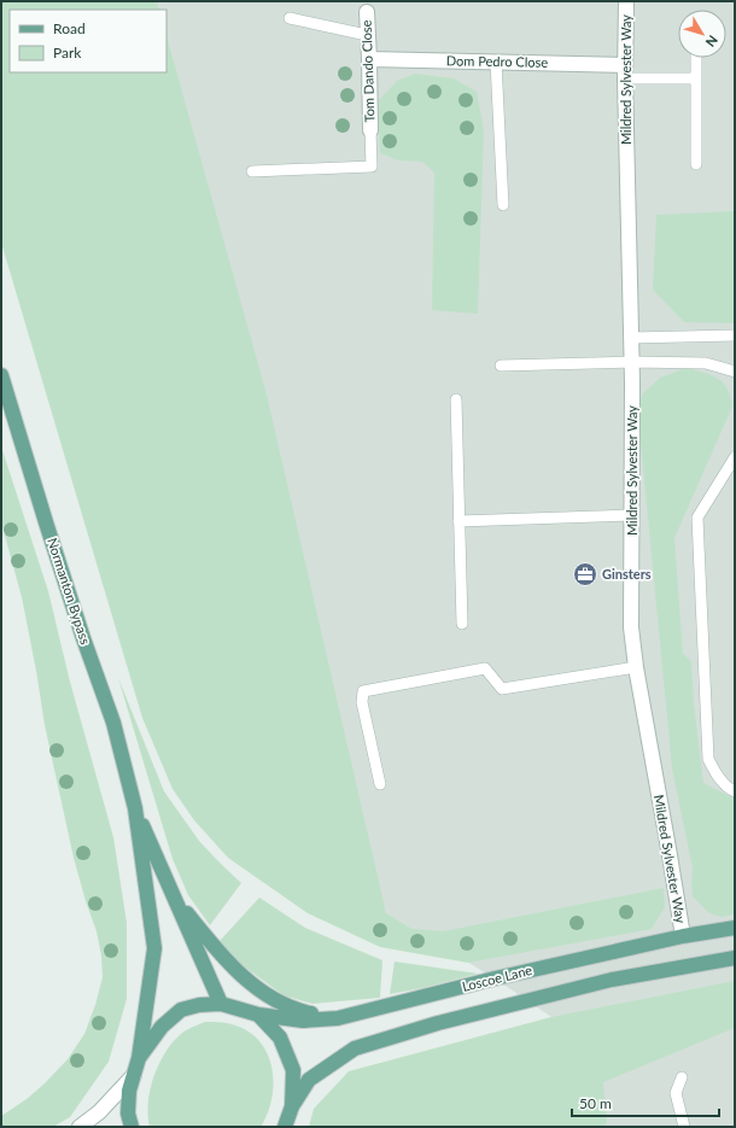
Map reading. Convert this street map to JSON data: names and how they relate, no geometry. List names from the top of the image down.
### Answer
{
  "streets": {
    "main road": ["Normanton Bypass", "Loscoe Lane"],
    "street": ["Dom Pedro Close", "Tom Dando Close", "Mildred Sylvester Way"]
  },
  "crossings": [
    ["Dom Pedro Close", "Tom Dando Close"],
    ["Dom Pedro Close", "Mildred Sylvester Way"],
    ["Mildred Sylvester Way", "Loscoe Lane"],
    ["Normanton Bypass", "Loscoe Lane"]
  ],
  "places": {
    "office": ["Ginsters"]
  },
  "legend": ["Road", "Park"],
  "scale_bar": "50 m",
  "north": "bottom right"
}
